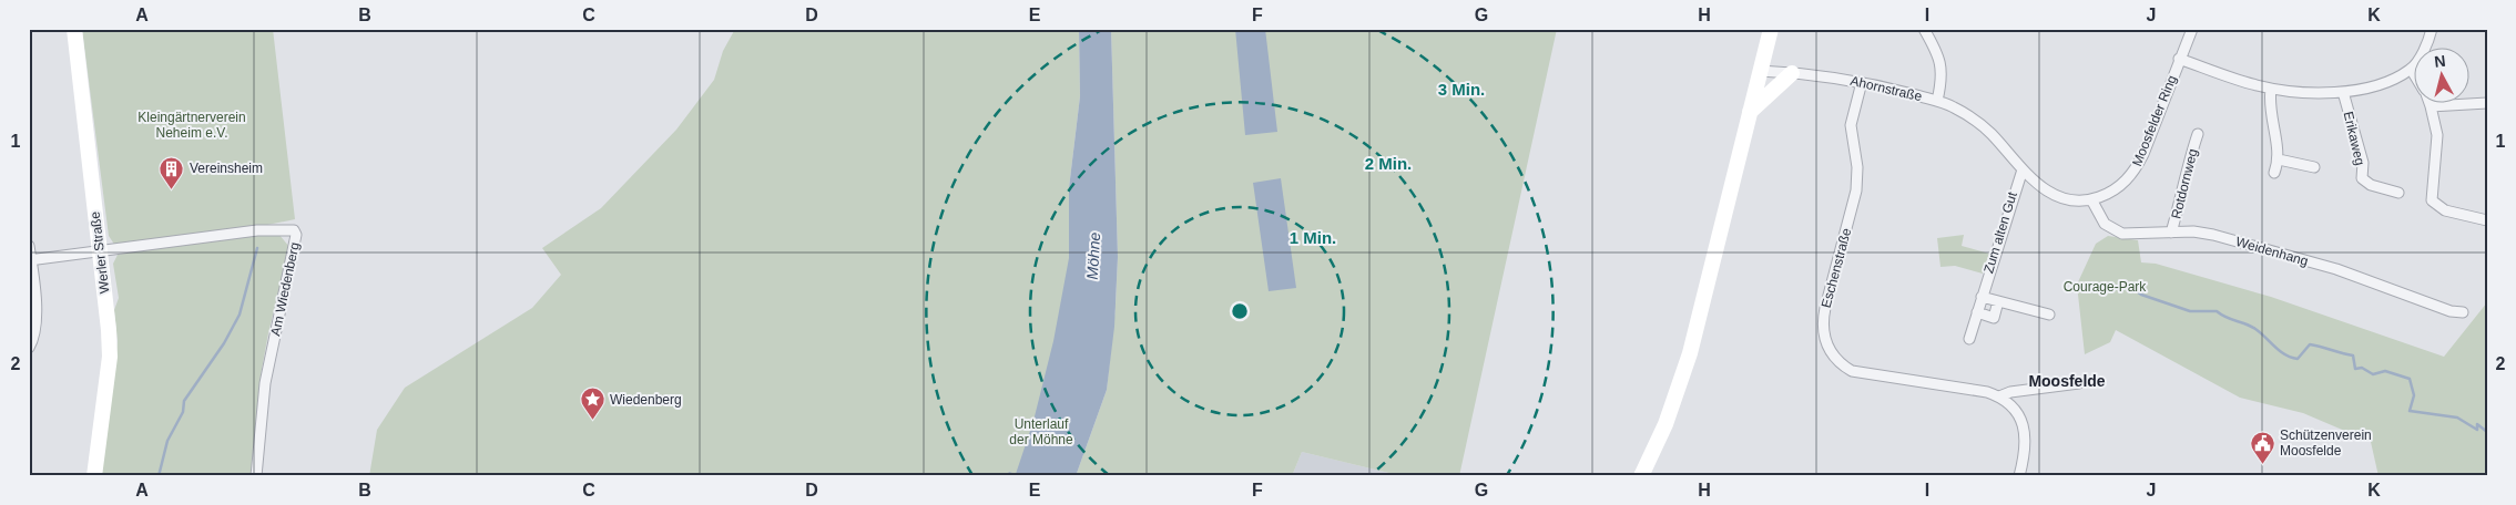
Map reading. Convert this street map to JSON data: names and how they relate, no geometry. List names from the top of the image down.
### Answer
{
  "streets": {
    "main road": ["Werler Straße"],
    "street": [
      "Ahornstraße",
      "Moosfelder Ring",
      "Erikaweg",
      "Rotdornweg",
      "Zum alten Gut",
      "Weidenhang",
      "Eschenstraße",
      "Am Wiedenberg"
    ]
  },
  "crossings": [
    ["Ahornstraße", "Moosfelder Ring"],
    ["Ahornstraße", "Eschenstraße"],
    ["Moosfelder Ring", "Zum alten Gut"],
    ["Moosfelder Ring", "Weidenhang"],
    ["Rotdornweg", "Weidenhang"],
    ["Werler Straße", "Am Wiedenberg"]
  ],
  "districts": ["Moosfelde"],
  "water": ["Möhne"],
  "parks": ["Kleingärtnerverein Neheim e.V.", "Courage-Park", "Unterlauf der Möhne"],
  "places": {
    "building": ["Vereinsheim"],
    "place": ["Wiedenberg"],
    "public building": ["Schützenverein Moosfelde"]
  },
  "north": "top",
  "grid": {
    "columns": [
      "A",
      "B",
      "C",
      "D",
      "E",
      "F",
      "G",
      "H",
      "I",
      "J",
      "K"
    ],
    "rows": ["1", "2"]
  },
  "rings": ["3 Min.", "2 Min.", "1 Min."]
}
